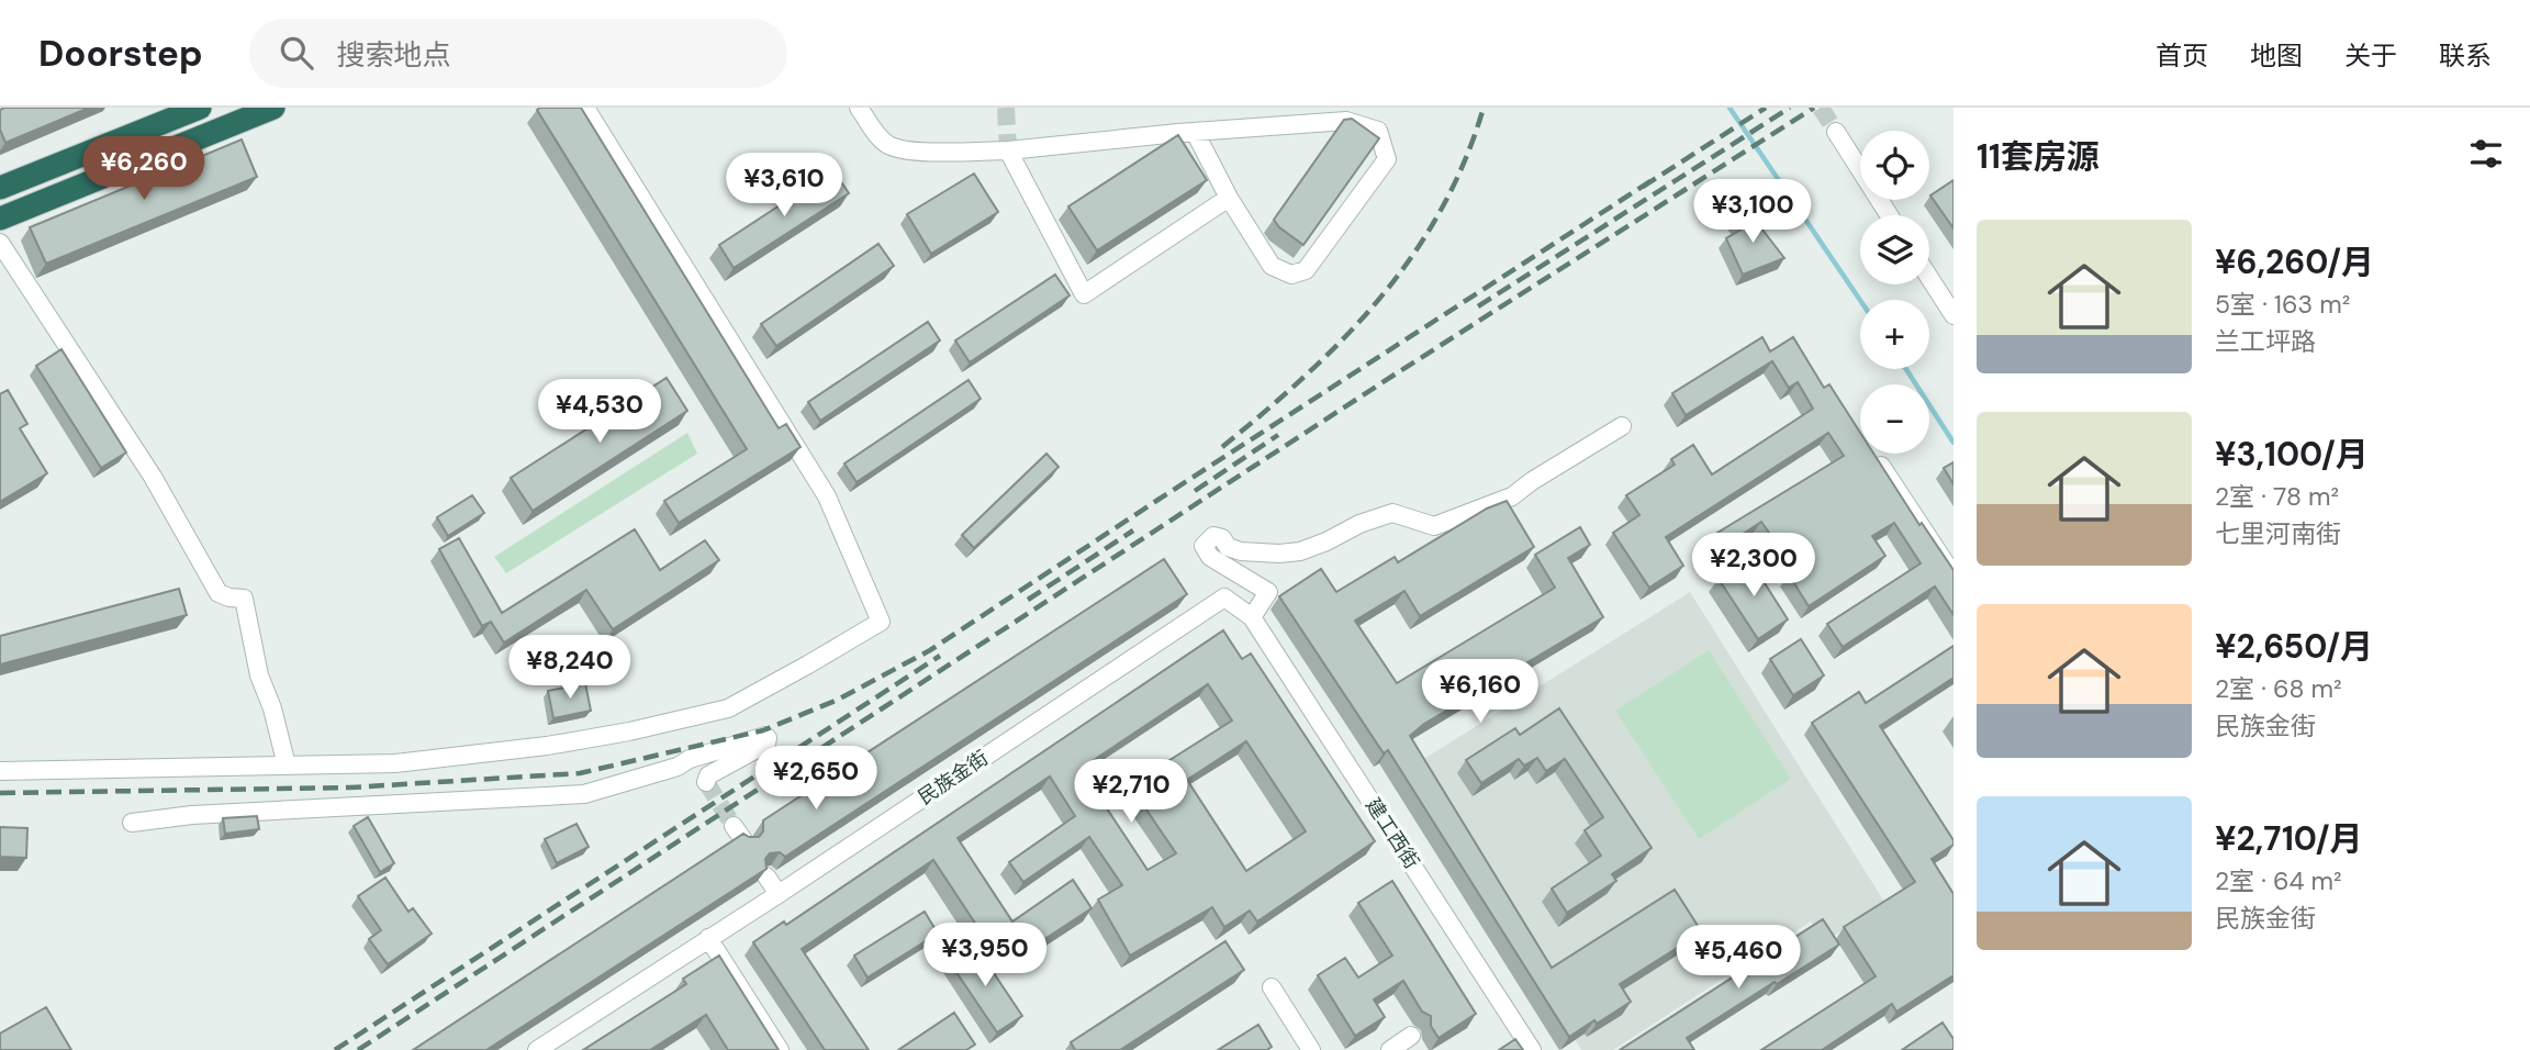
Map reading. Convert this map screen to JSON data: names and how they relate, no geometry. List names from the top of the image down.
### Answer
{
  "streets": {
    "street": ["民族金街", "建工西街"]
  },
  "crossings": [
    ["民族金街", "建工西街"]
  ],
  "page": {
    "header": "Doorstep",
    "search": "搜索地点",
    "nav": [
      "首页",
      "地图",
      "关于",
      "联系"
    ],
    "heading": "11套房源",
    "map_buttons": ["+", "−"],
    "price": [
      "¥6,260",
      "¥3,610",
      "¥3,100",
      "¥4,530",
      "¥2,300",
      "¥8,240",
      "¥6,160",
      "¥2,650",
      "¥2,710",
      "¥3,950",
      "¥5,460"
    ],
    "list": [
      {
        "name": "¥6,260/月",
        "note": "5室 · 163 m² · 兰工坪路"
      },
      {
        "name": "¥3,100/月",
        "note": "2室 · 78 m² · 七里河南街"
      },
      {
        "name": "¥2,650/月",
        "note": "2室 · 68 m² · 民族金街"
      },
      {
        "name": "¥2,710/月",
        "note": "2室 · 64 m² · 民族金街"
      }
    ]
  }
}
